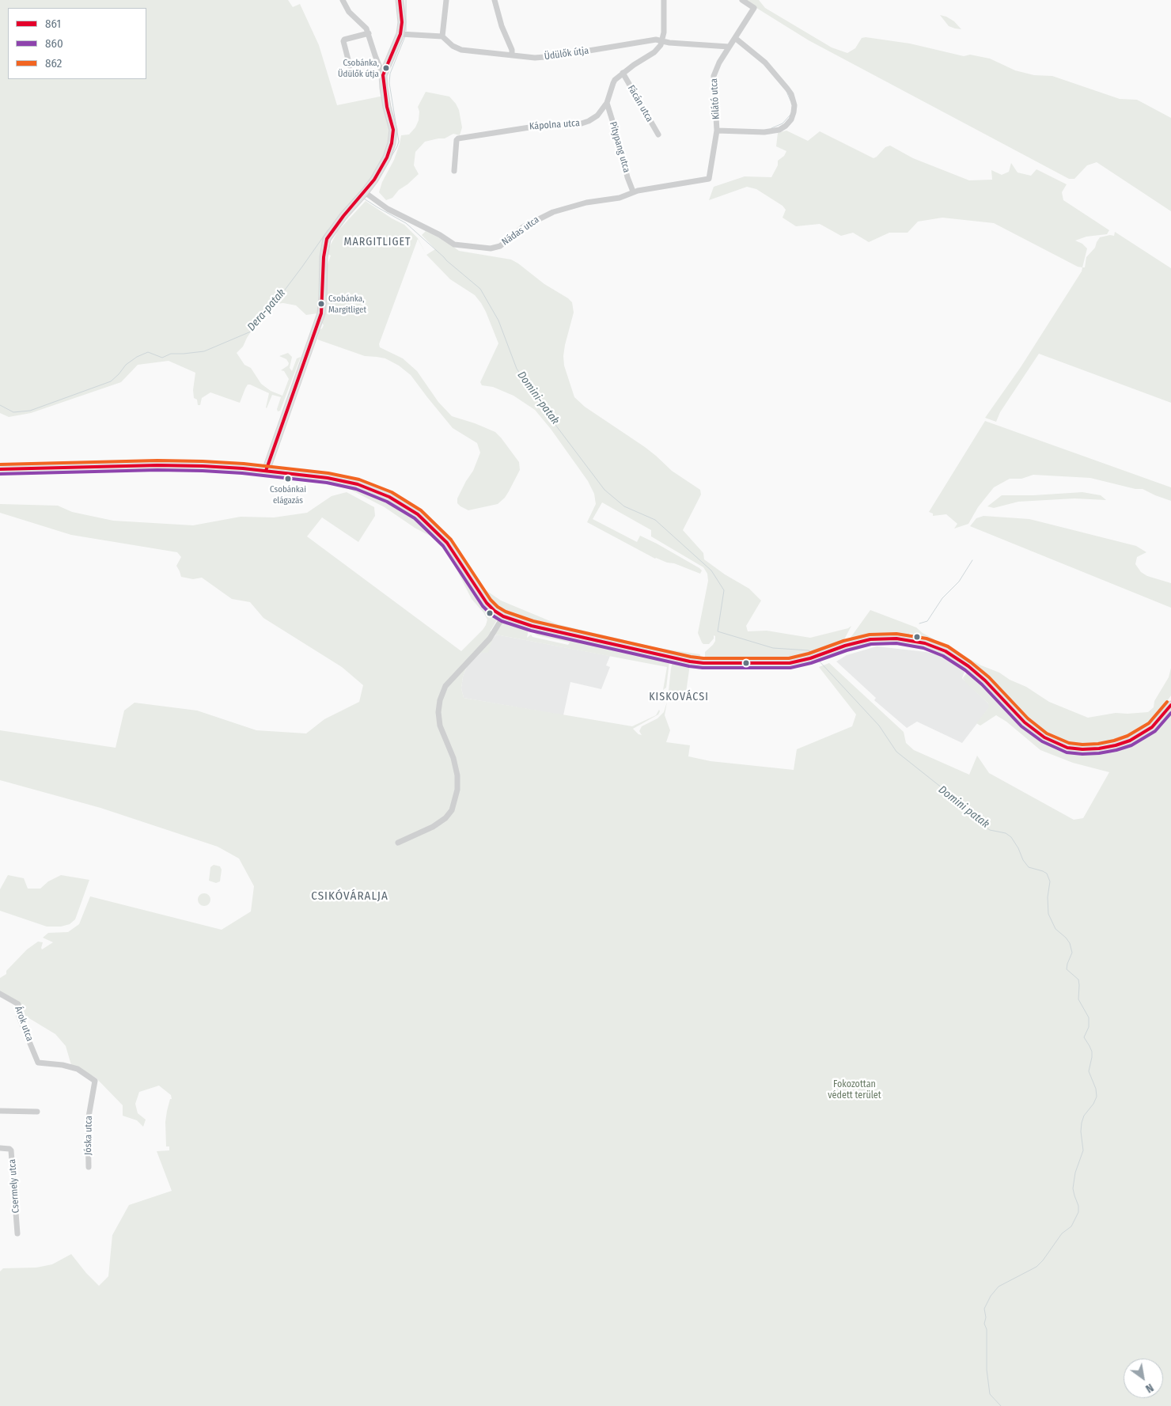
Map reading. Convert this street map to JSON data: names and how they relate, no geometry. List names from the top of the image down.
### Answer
{
  "streets": {
    "street": [
      "Üdülők útja",
      "Kilátó utca",
      "Fácán utca",
      "Kápolna utca",
      "Pitypang utca",
      "Nádas utca",
      "Árok utca",
      "Jóska utca",
      "Csermely utca"
    ]
  },
  "crossings": [
    ["Üdülők útja", "Kilátó utca"],
    ["Üdülők útja", "Kápolna utca"],
    ["Kilátó utca", "Nádas utca"],
    ["Fácán utca", "Kápolna utca"],
    ["Kápolna utca", "Pitypang utca"],
    ["Pitypang utca", "Nádas utca"],
    ["Árok utca", "Jóska utca"]
  ],
  "districts": ["MARGITLIGET", "KISKOVÁCSI", "CSIKÓVÁRALJA"],
  "water": ["Dera-patak", "Domini-patak", "Domini patak"],
  "parks": ["Fokozottan védett terület"],
  "places": ["Csobánka, Üdülők útja", "Csobánka, Margitliget", "Csobánkai elágazás"],
  "lines": ["transit line 861", "transit line 862", "transit line 860"],
  "legend": ["861", "860", "862"],
  "north": "bottom right"
}
